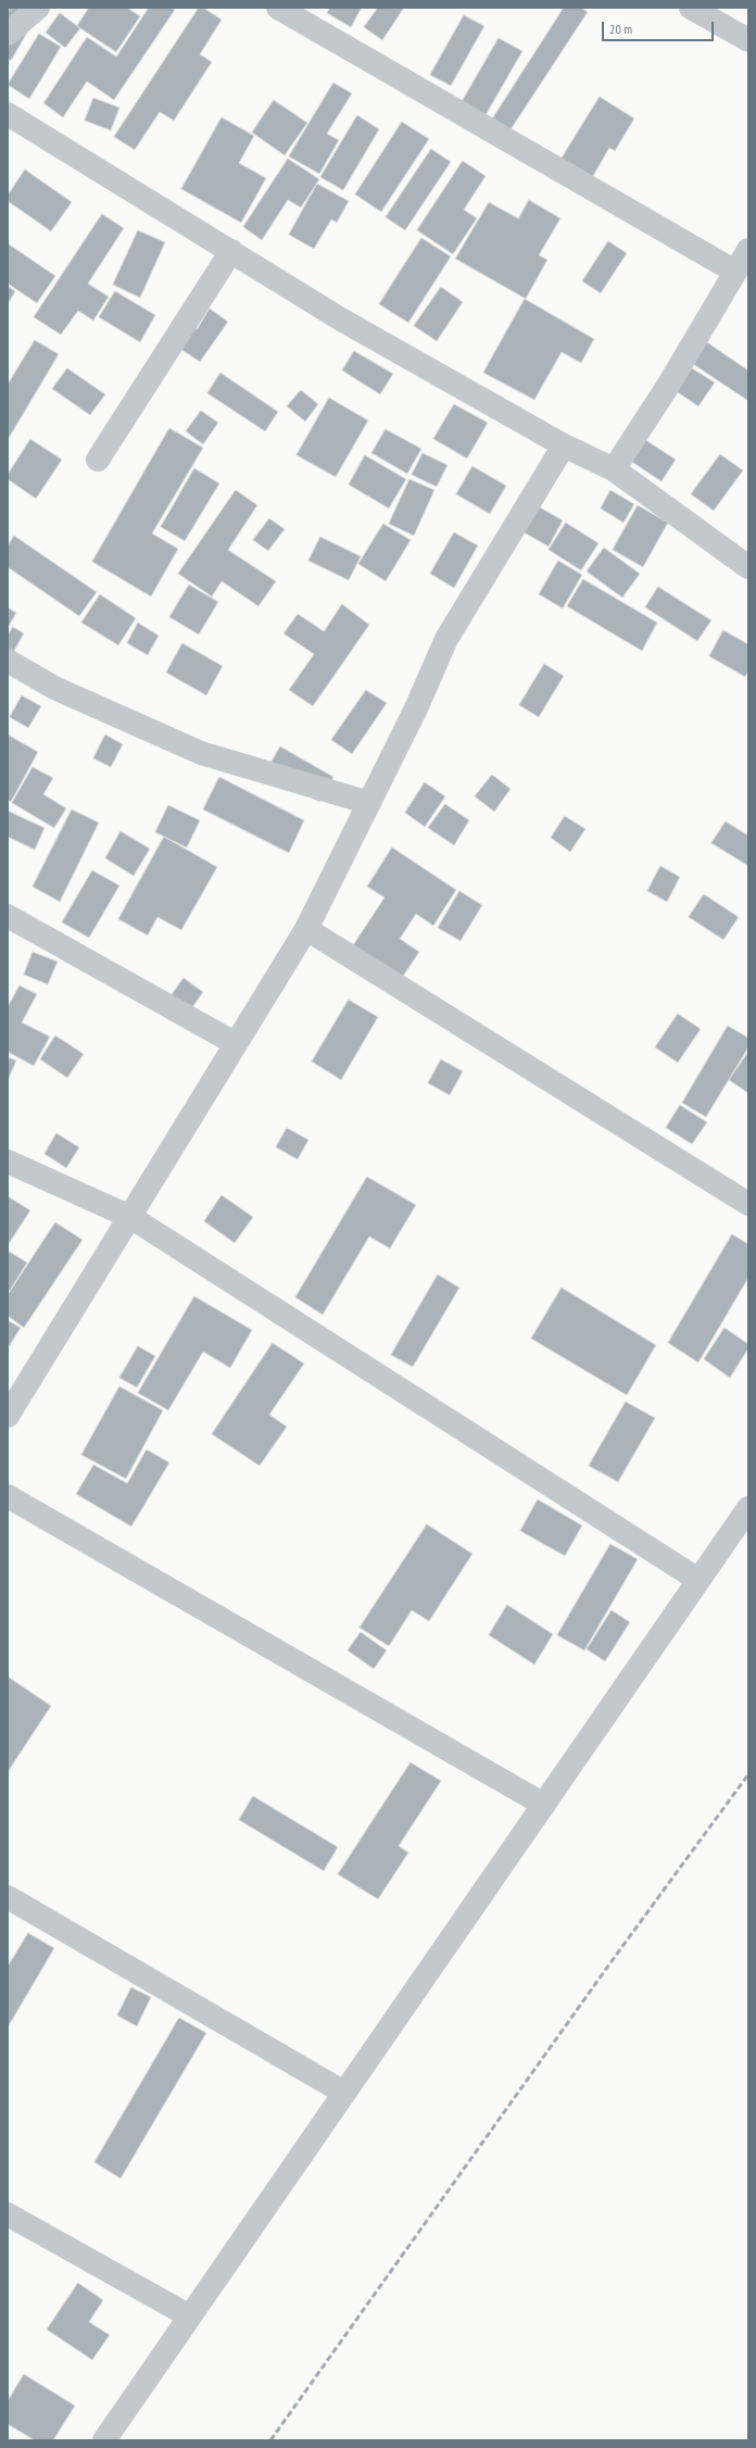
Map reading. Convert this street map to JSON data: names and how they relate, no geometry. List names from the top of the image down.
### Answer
{
  "scale_bar": "20 m"
}
